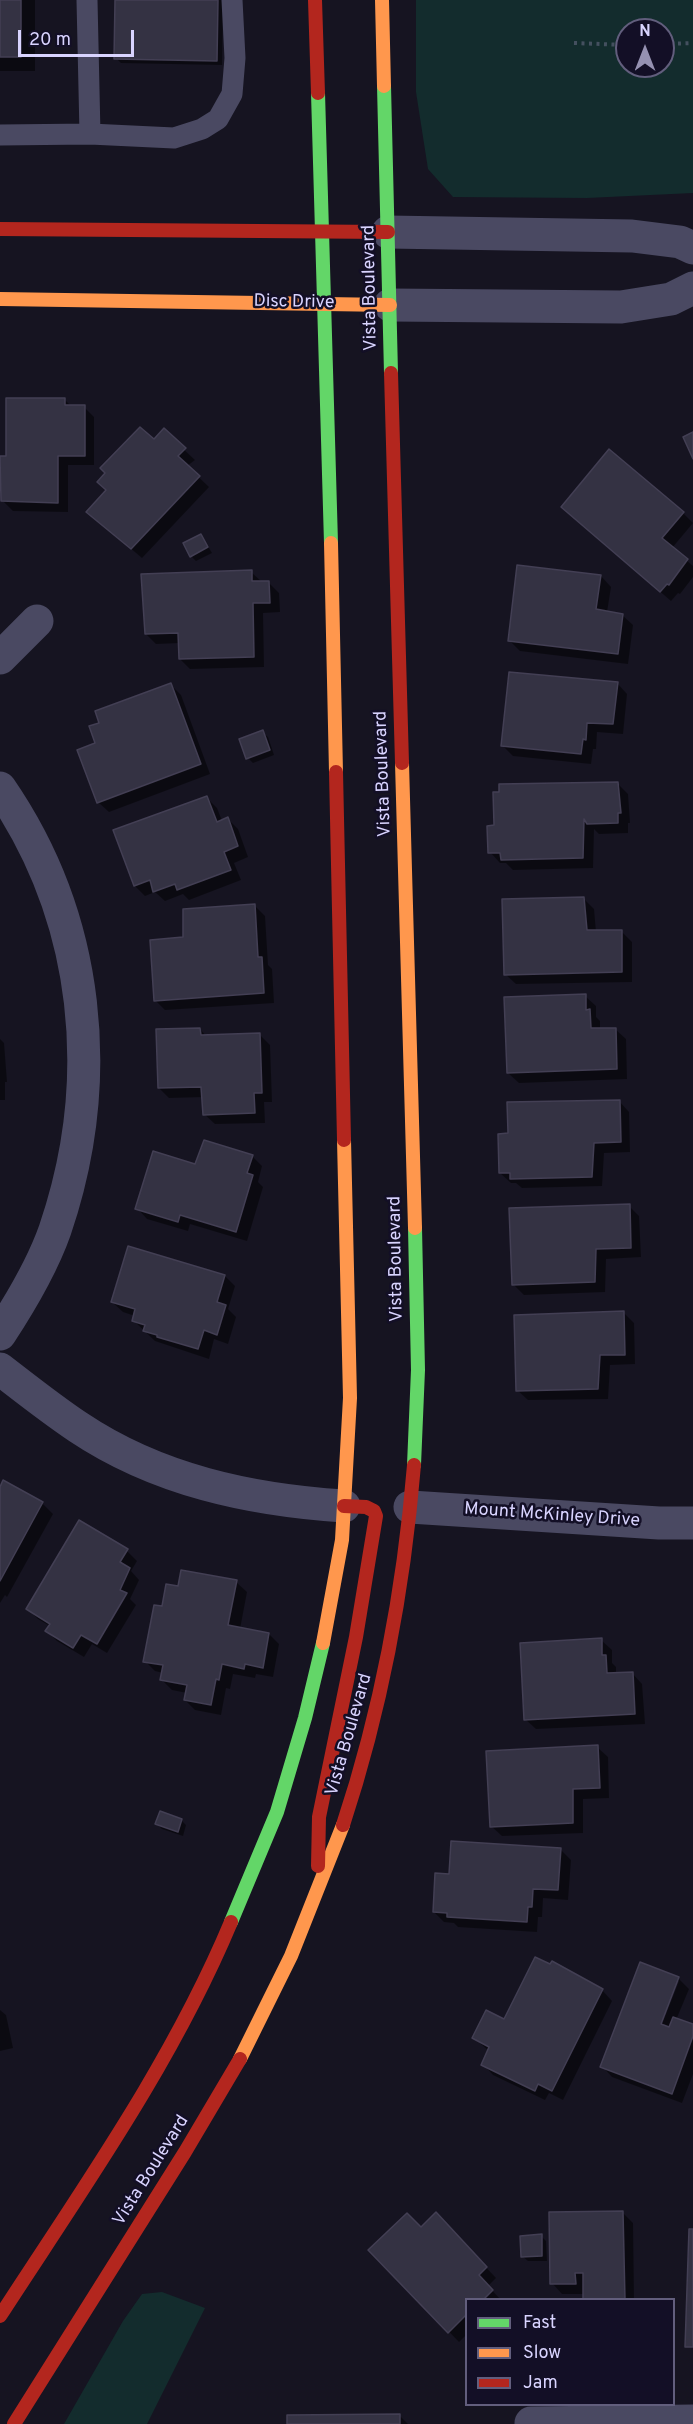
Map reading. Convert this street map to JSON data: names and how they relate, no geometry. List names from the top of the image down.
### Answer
{
  "streets": {
    "main road": ["Vista Boulevard", "Disc Drive"],
    "street": ["Mount McKinley Drive"]
  },
  "crossings": [
    ["Vista Boulevard", "Disc Drive"],
    ["Vista Boulevard", "Mount McKinley Drive"]
  ],
  "legend": ["Fast", "Slow", "Jam"],
  "scale_bar": "20 m",
  "north": "top"
}
